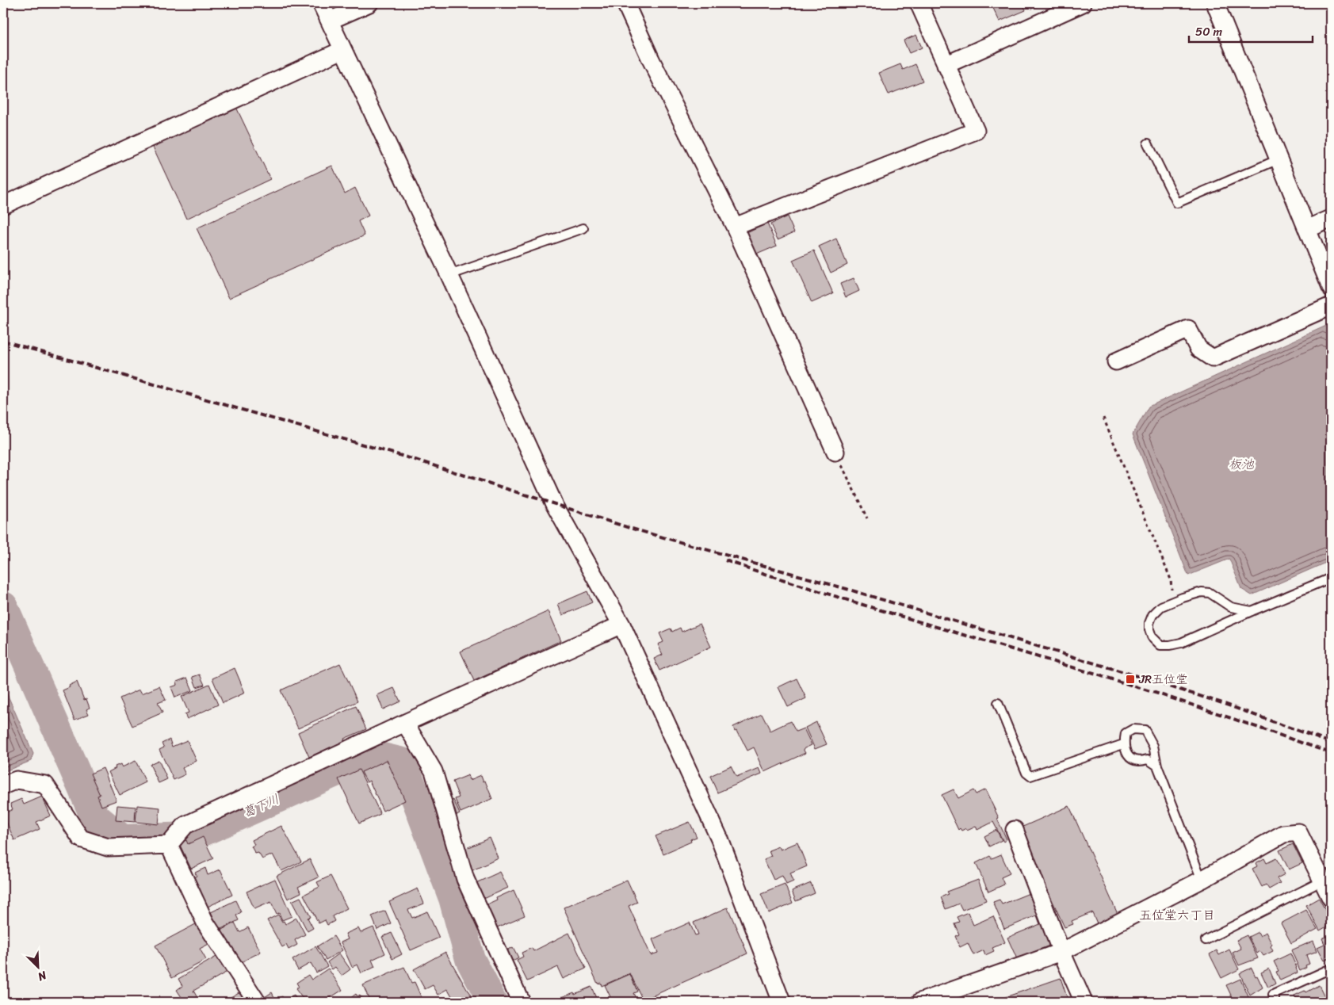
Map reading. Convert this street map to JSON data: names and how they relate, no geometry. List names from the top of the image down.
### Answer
{
  "districts": ["五位堂六丁目"],
  "water": ["板池", "葛下川"],
  "places": {
    "transit": ["JR五位堂"]
  },
  "scale_bar": "50 m",
  "north": "bottom right"
}
